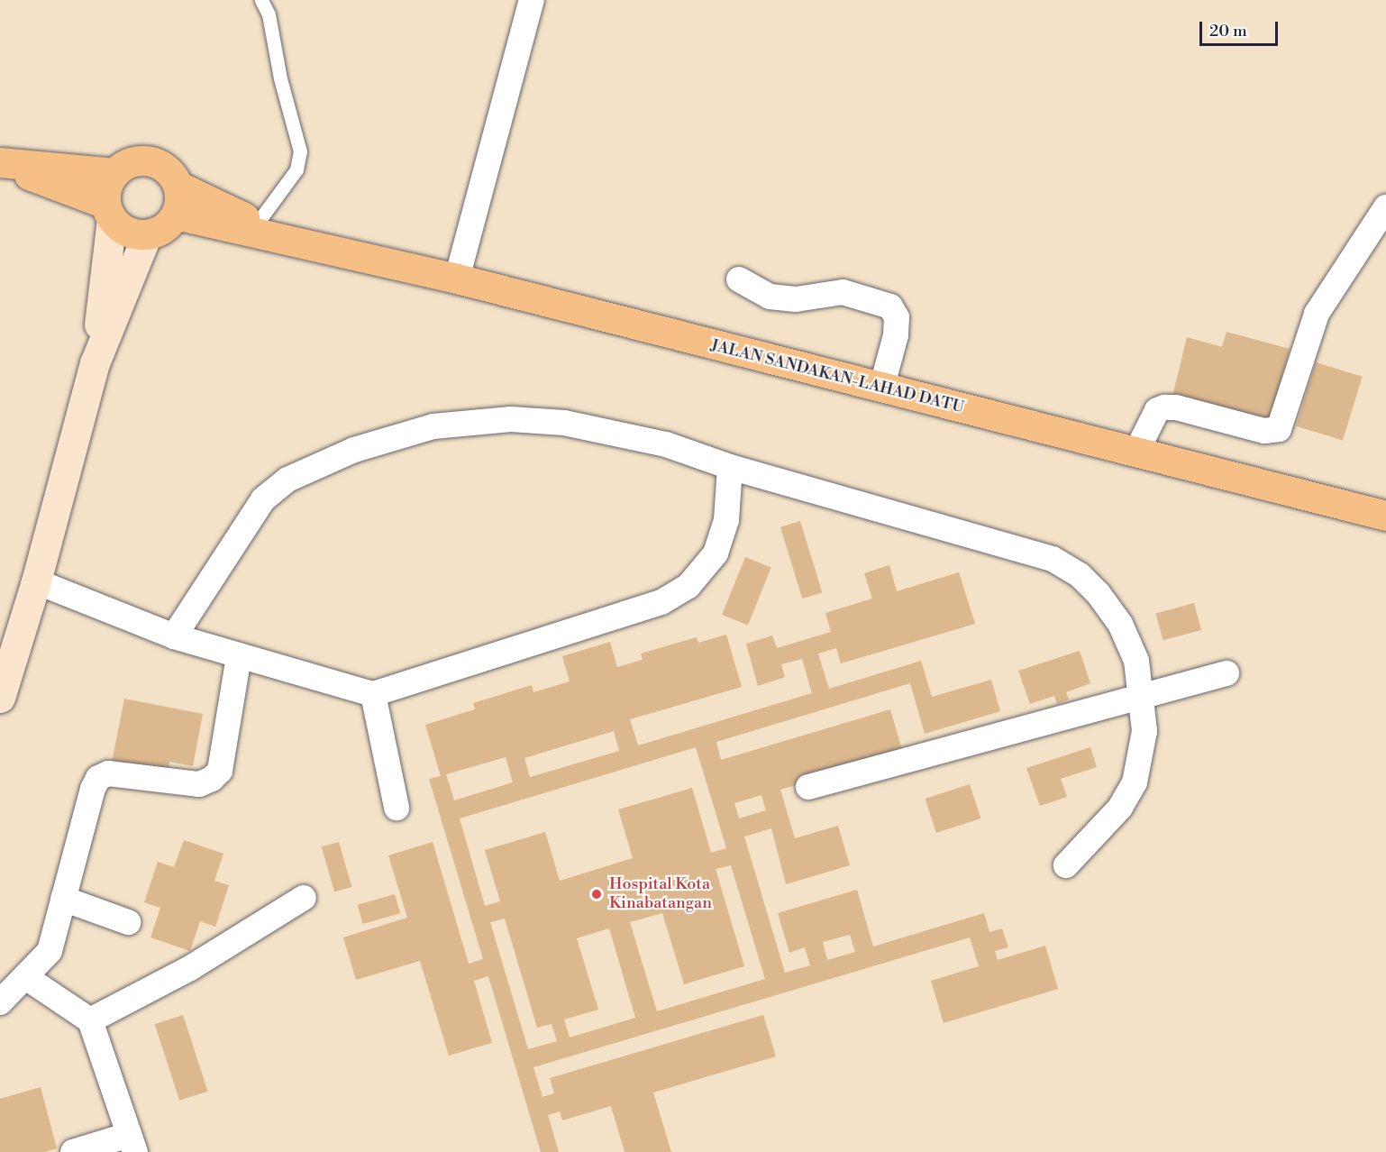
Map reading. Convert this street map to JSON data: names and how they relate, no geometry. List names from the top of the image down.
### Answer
{
  "streets": {
    "highway": ["JALAN SANDAKAN-LAHAD DATU"]
  },
  "places": ["Hospital Kota Kinabatangan"],
  "scale_bar": "20 m"
}
